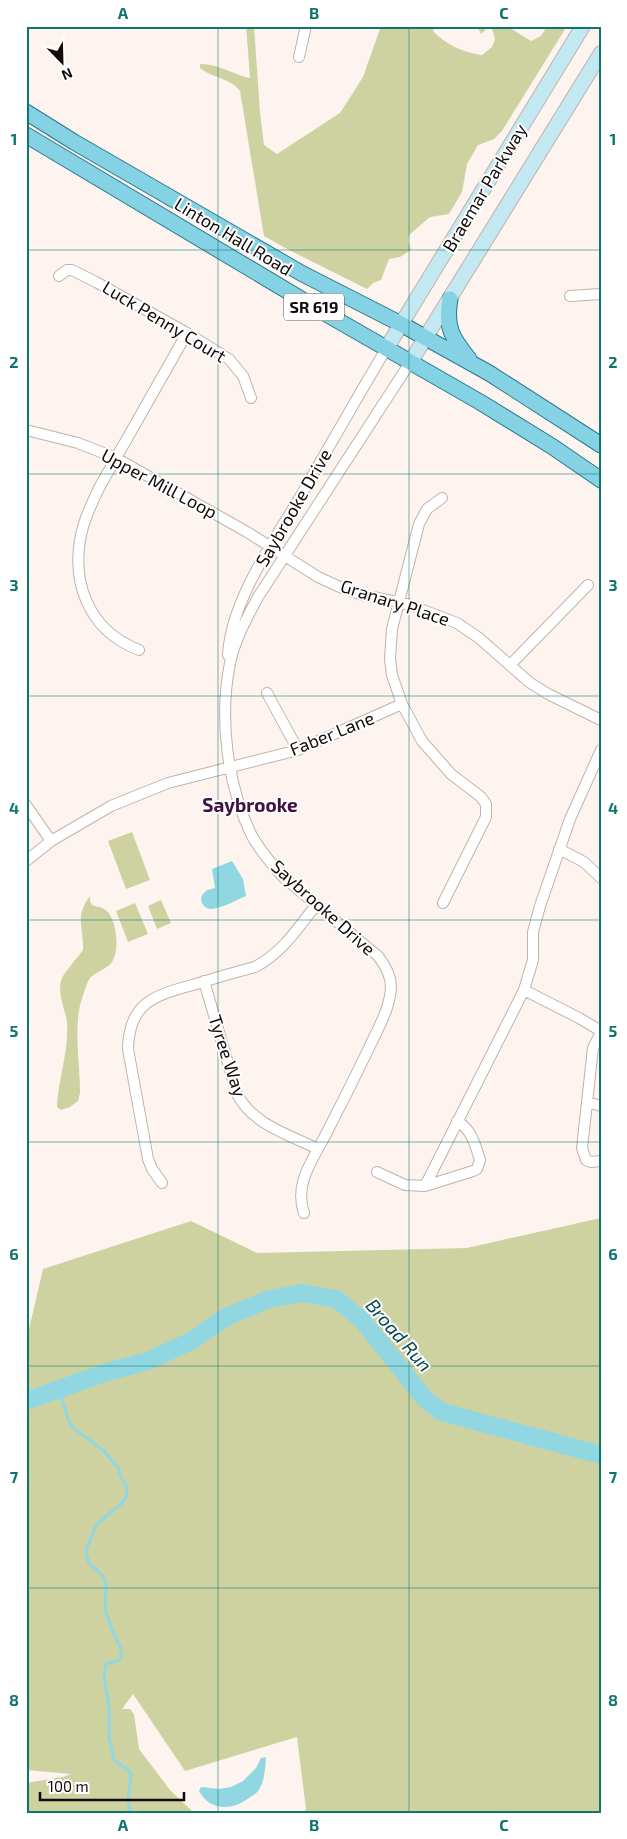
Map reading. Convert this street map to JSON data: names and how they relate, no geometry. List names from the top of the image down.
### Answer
{
  "streets": {
    "main road": ["Linton Hall Road", "SR 619"],
    "street": [
      "Braemar Parkway",
      "Luck Penny Court",
      "Upper Mill Loop",
      "Saybrooke Drive",
      "Granary Place",
      "Faber Lane",
      "Tyree Way"
    ]
  },
  "crossings": [
    ["Braemar Parkway", "Linton Hall Road"],
    ["Braemar Parkway", "Saybrooke Drive"],
    ["Linton Hall Road", "Saybrooke Drive"],
    ["Upper Mill Loop", "Saybrooke Drive"],
    ["Upper Mill Loop", "Granary Place"],
    ["Saybrooke Drive", "Granary Place"],
    ["Saybrooke Drive", "Faber Lane"],
    ["Saybrooke Drive", "Tyree Way"]
  ],
  "districts": ["Saybrooke"],
  "water": ["Broad Run"],
  "scale_bar": "100 m",
  "north": "bottom right",
  "grid": {
    "columns": ["A", "B", "C"],
    "rows": [
      "1",
      "2",
      "3",
      "4",
      "5",
      "6",
      "7",
      "8"
    ]
  }
}
